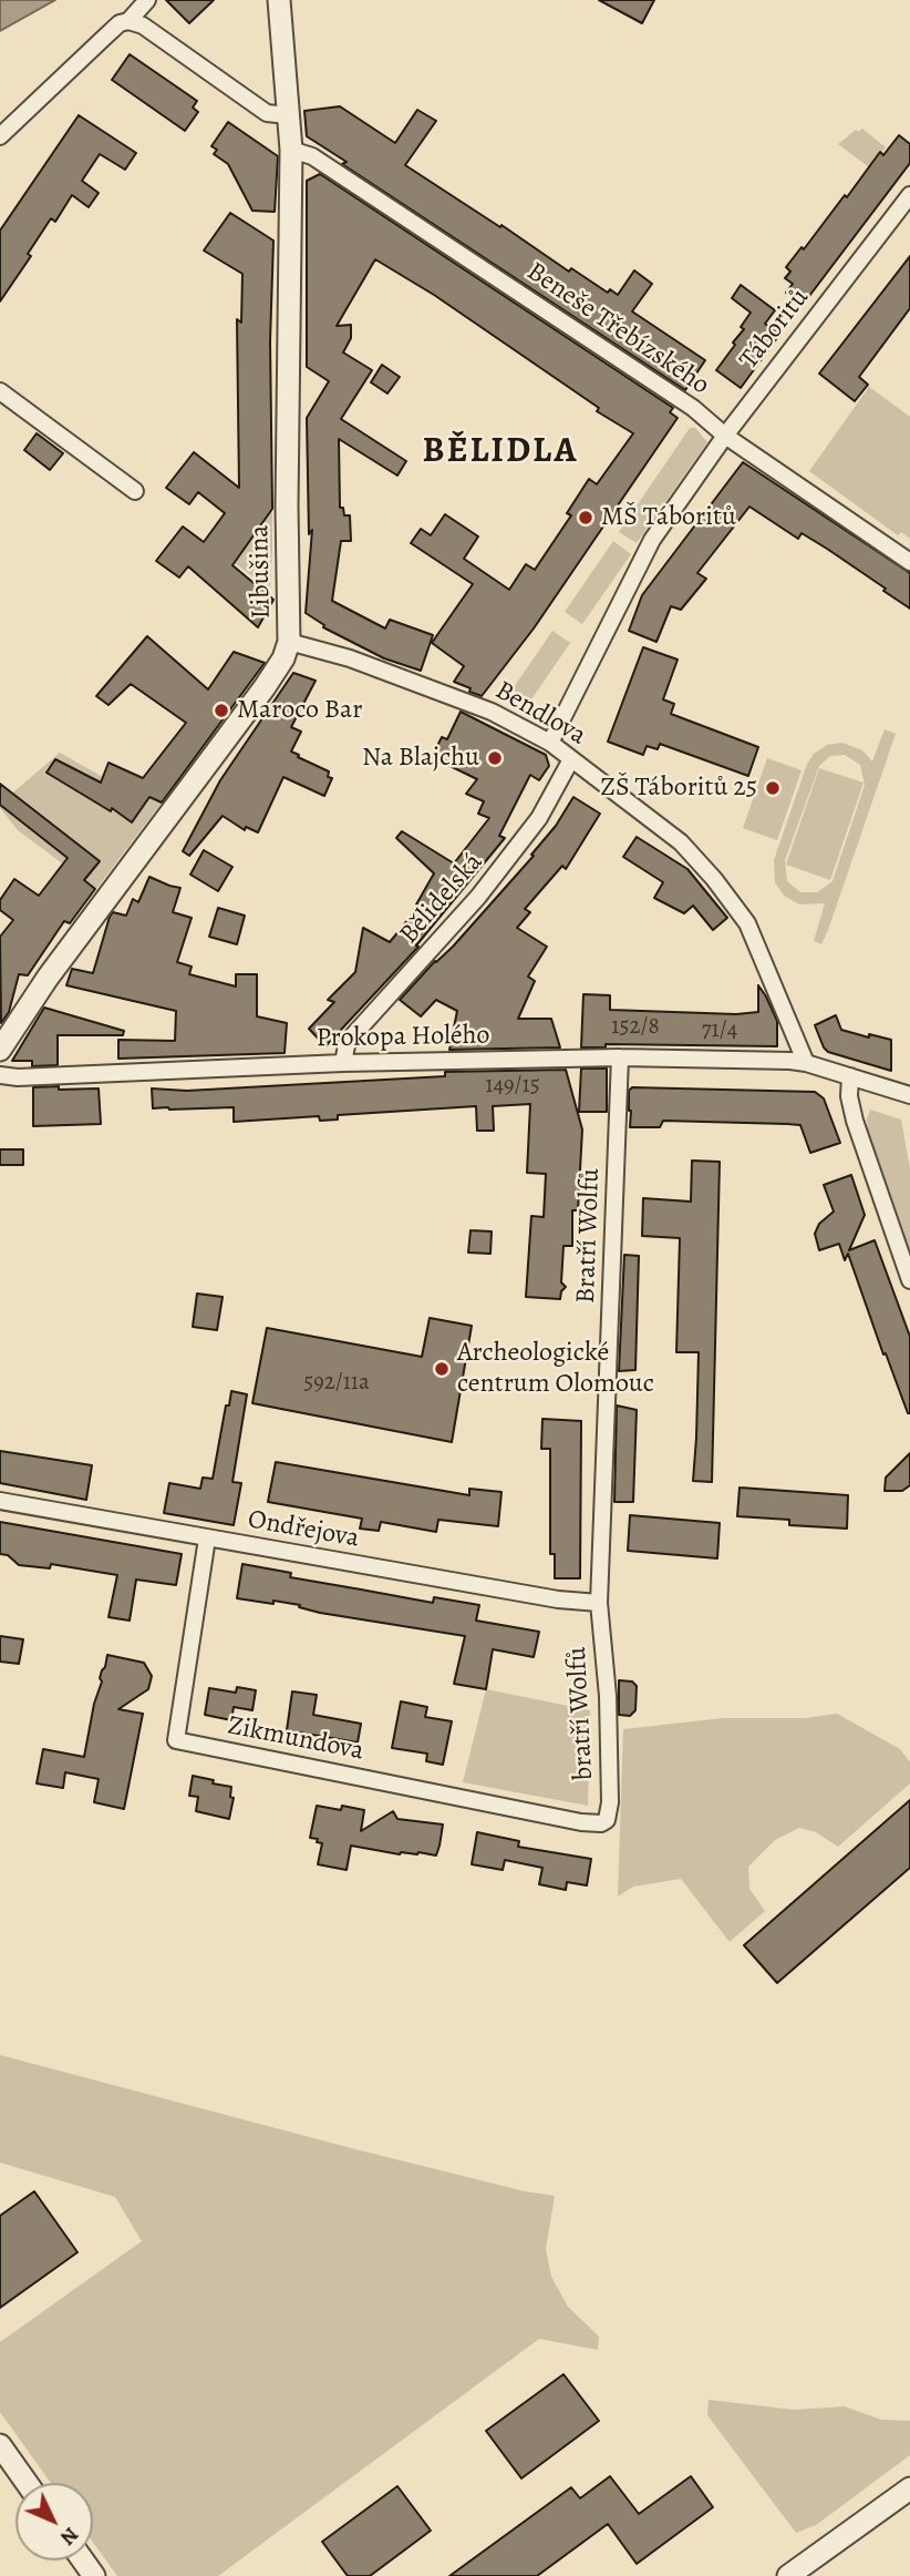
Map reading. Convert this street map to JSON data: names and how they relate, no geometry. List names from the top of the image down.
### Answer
{
  "streets": {
    "street": [
      "Beneše Třebízského",
      "Táboritů",
      "Libušina",
      "Bendlova",
      "Bělidelská",
      "Prokopa Holého",
      "Bratří Wolfů",
      "Ondřejova",
      "bratří Wolfů",
      "Zikmundova"
    ]
  },
  "crossings": [
    ["Beneše Třebízského", "Táboritů"],
    ["Beneše Třebízského", "Libušina"],
    ["Táboritů", "Bendlova"],
    ["Libušina", "Bendlova"],
    ["Bendlova", "Bělidelská"],
    ["Bendlova", "Prokopa Holého"],
    ["Bělidelská", "Prokopa Holého"],
    ["Prokopa Holého", "Bratří Wolfů"],
    ["Bratří Wolfů", "Ondřejova"],
    ["Bratří Wolfů", "bratří Wolfů"],
    ["Ondřejova", "bratří Wolfů"],
    ["Ondřejova", "Zikmundova"],
    ["bratří Wolfů", "Zikmundova"]
  ],
  "districts": ["BĚLIDLA"],
  "places": [
    "MŠ Táboritů",
    "Maroco Bar",
    "Na Blajchu",
    "ZŠ Táboritů 25",
    "Archeologické centrum Olomouc"
  ],
  "house_numbers": [
    "152/8",
    "71/4",
    "149/15",
    "592/11a"
  ],
  "north": "bottom right"
}
